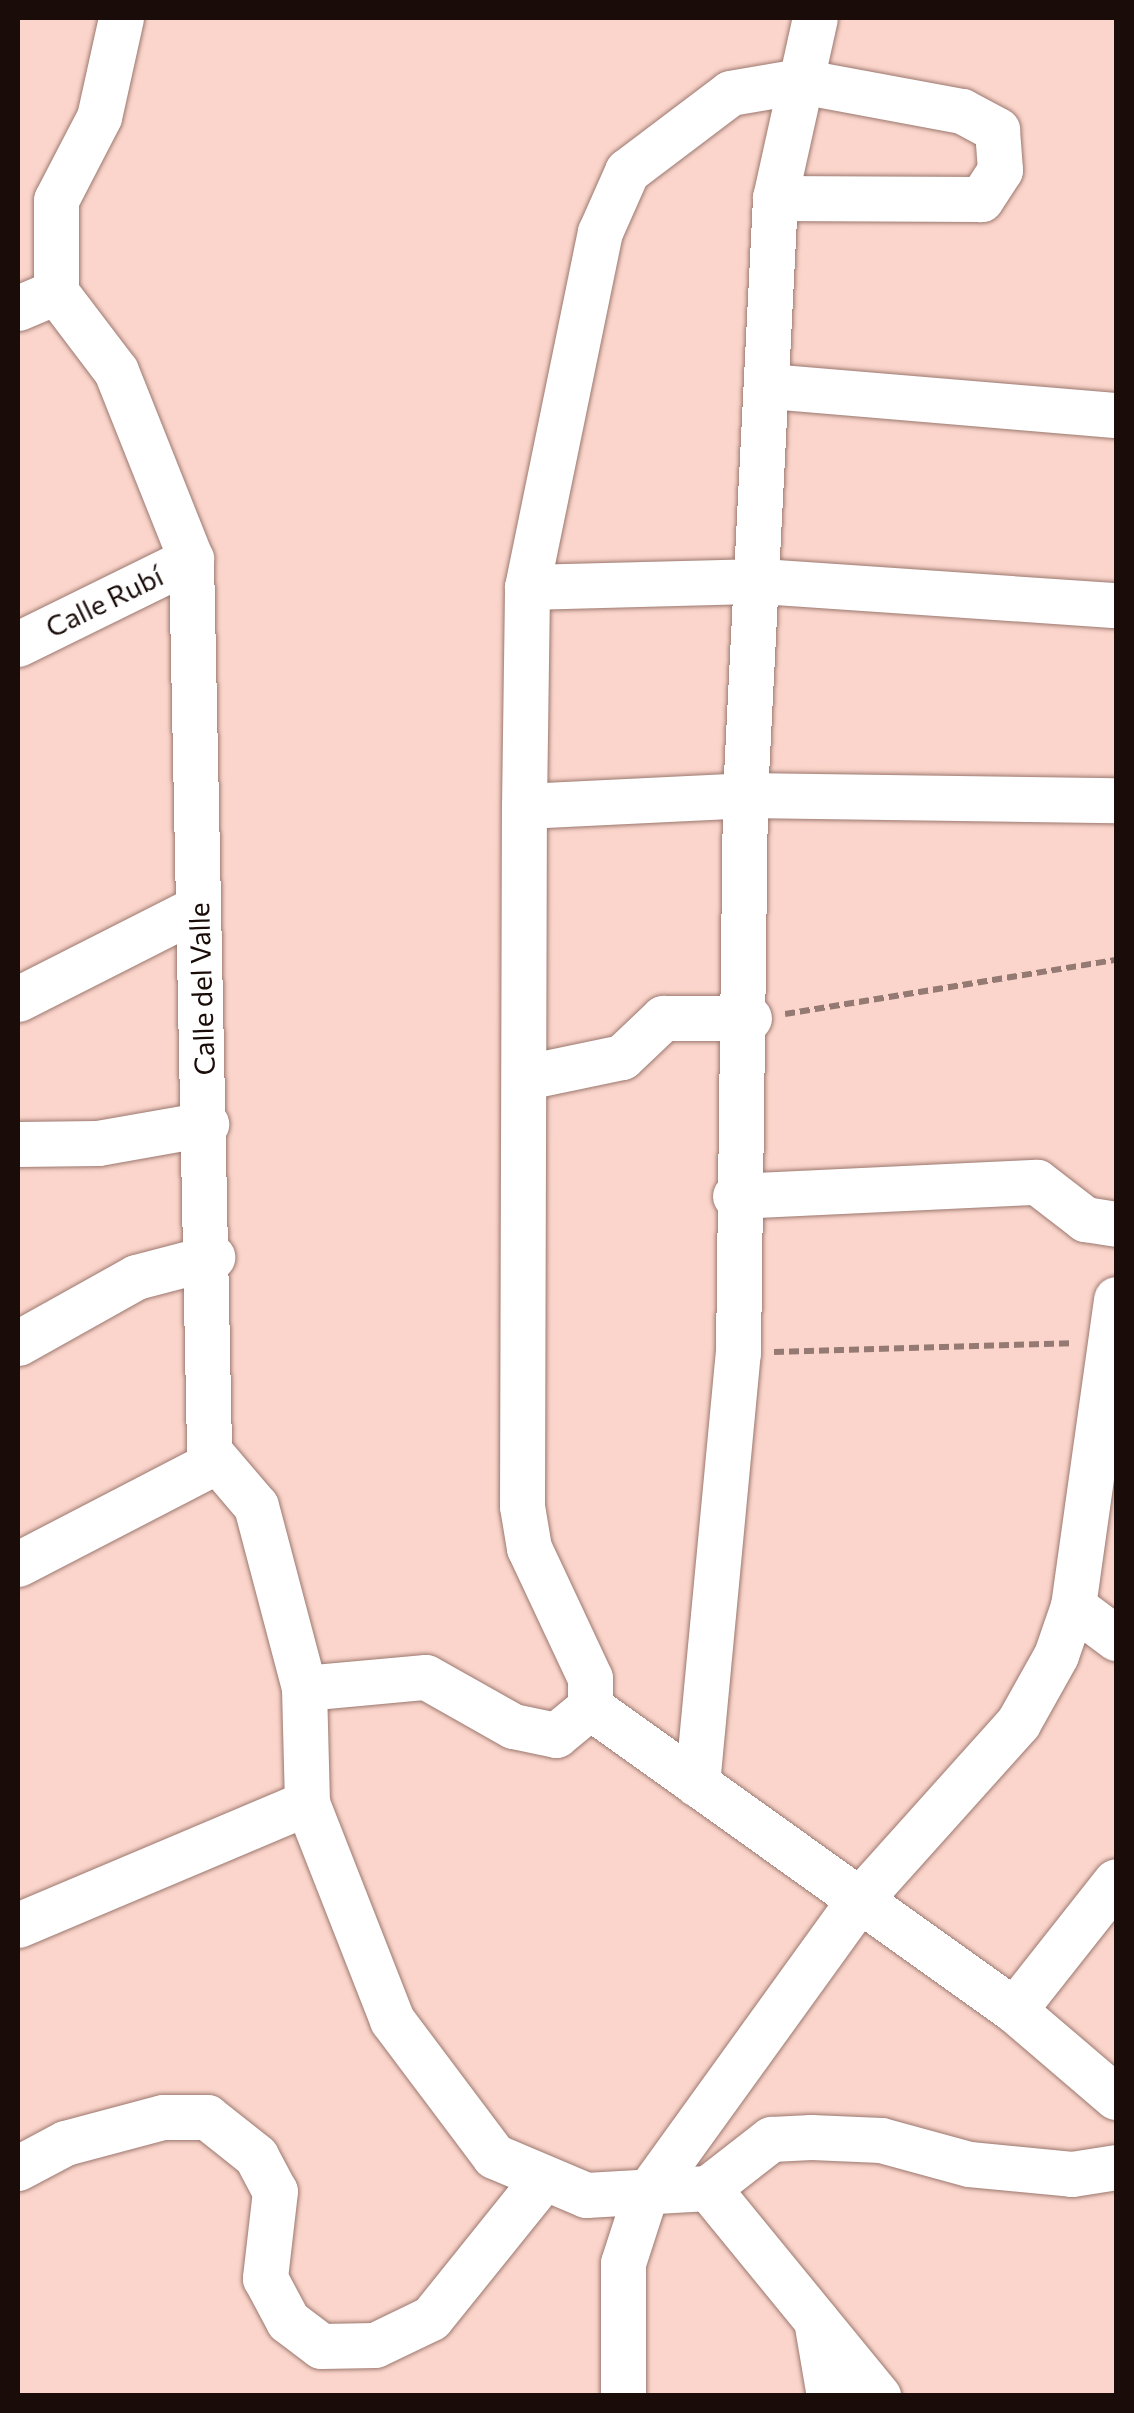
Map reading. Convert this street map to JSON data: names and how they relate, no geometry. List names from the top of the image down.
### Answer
{
  "streets": {
    "street": ["Calle Rubí", "Calle del Valle"]
  },
  "crossings": [
    ["Calle Rubí", "Calle del Valle"]
  ]
}
